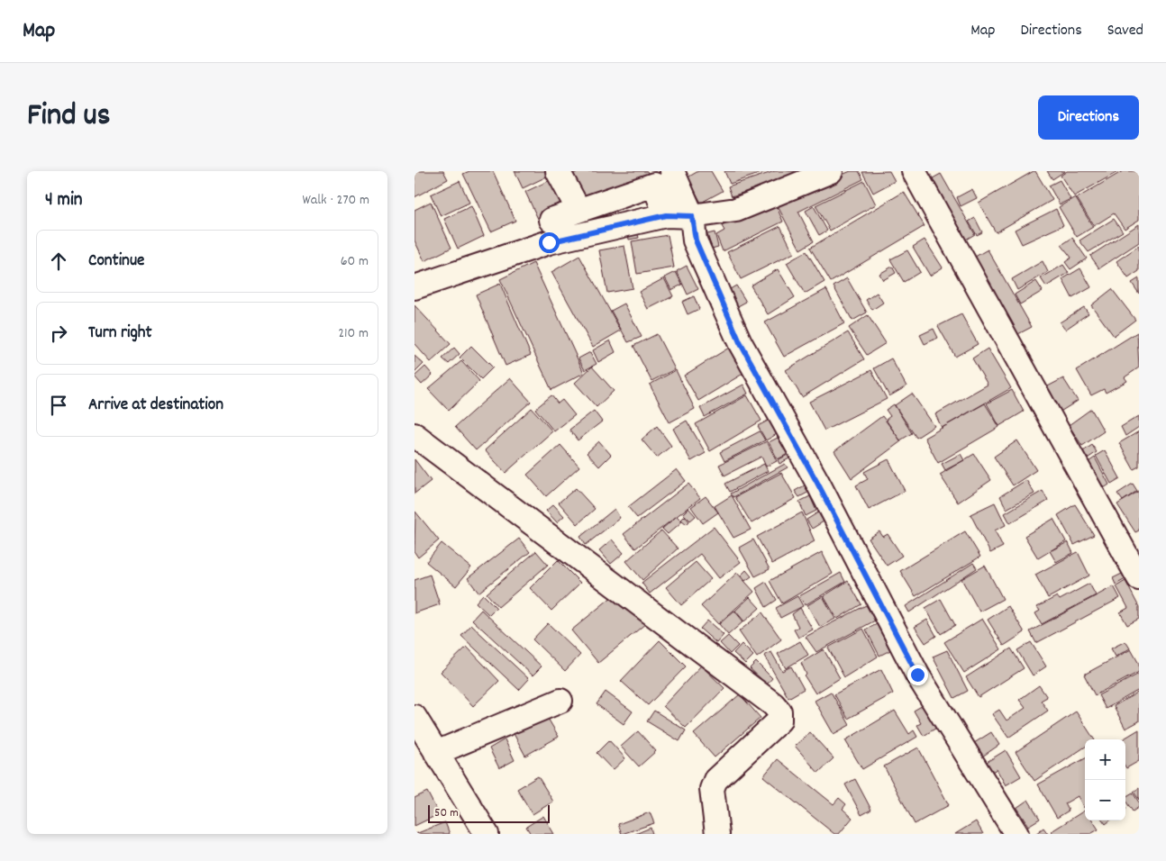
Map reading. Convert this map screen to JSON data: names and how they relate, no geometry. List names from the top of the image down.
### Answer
{
  "scale_bar": "50 m",
  "page": {
    "header": "Map",
    "nav": ["Map", "Directions", "Saved"],
    "title": "Find us",
    "buttons": "Directions",
    "heading": ["4 min", "Walk · 270 m"],
    "list": [
      ["Continue", "60 m"],
      ["Turn right", "210 m"],
      "Arrive at destination"
    ],
    "map_buttons": ["+", "−"],
    "scale": "50 m"
  }
}
